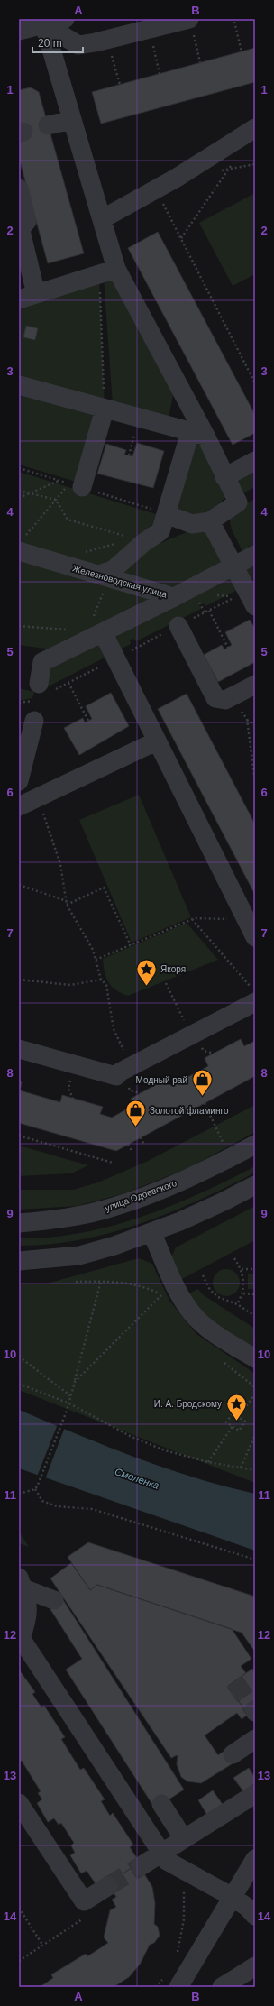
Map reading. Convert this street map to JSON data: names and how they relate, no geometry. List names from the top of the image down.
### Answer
{
  "streets": {
    "street": ["Железноводская улица", "улица Одоевского"]
  },
  "water": ["Смоленка"],
  "places": {
    "place": ["Якоря", "И. А. Бродскому"],
    "shop": ["Модный рай", "Золотой фламинго"]
  },
  "scale_bar": "20 m",
  "grid": {
    "columns": ["A", "B"],
    "rows": [
      "1",
      "2",
      "3",
      "4",
      "5",
      "6",
      "7",
      "8",
      "9",
      "10",
      "11",
      "12",
      "13",
      "14"
    ]
  }
}
